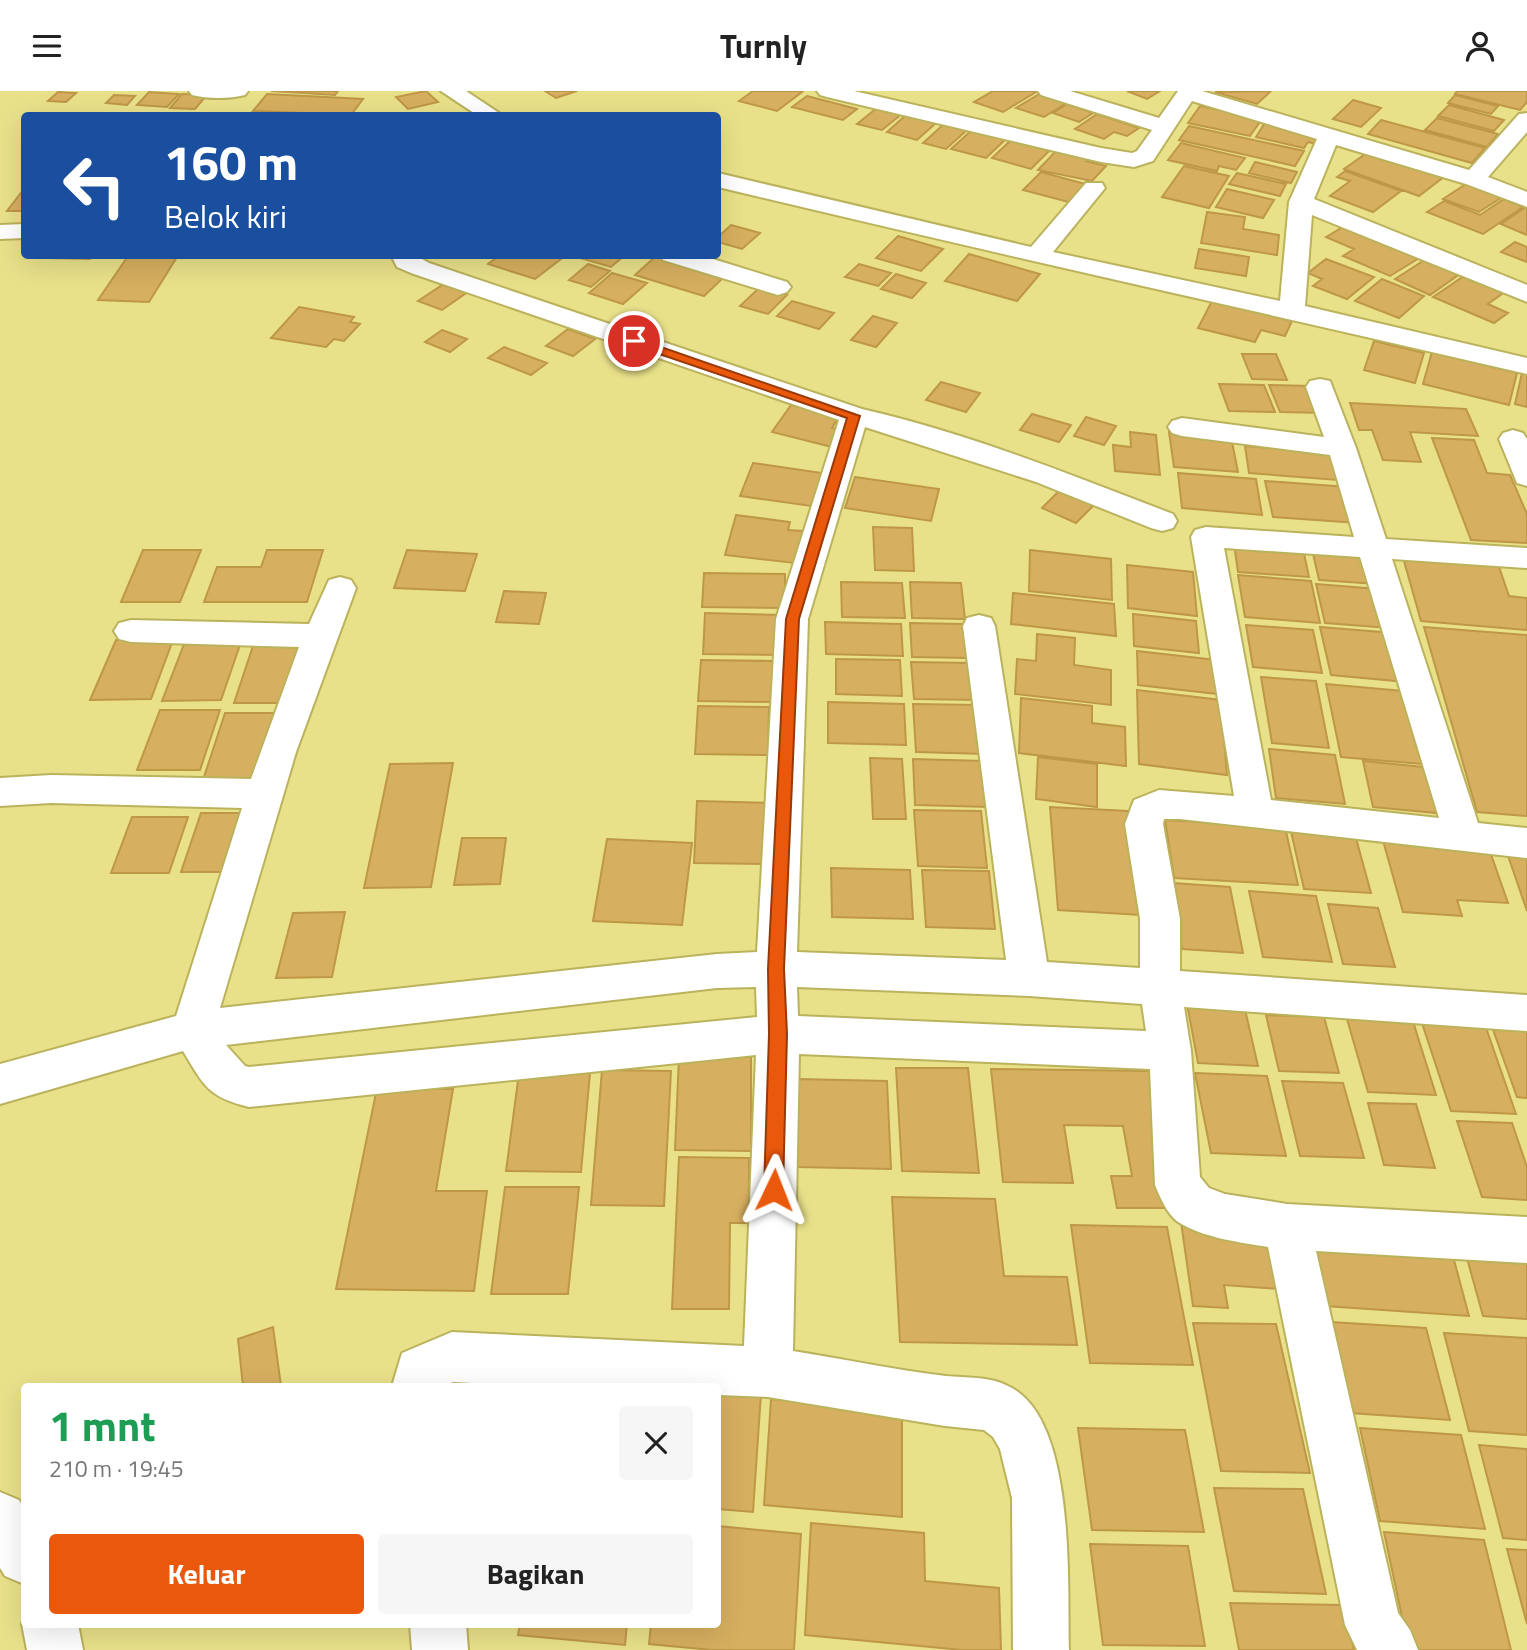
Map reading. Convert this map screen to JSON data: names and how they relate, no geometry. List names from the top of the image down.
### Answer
{
  "page": {
    "header": "Turnly",
    "turn": ["160 m", "Belok kiri"],
    "heading": ["1 mnt", "210 m · 19:45"],
    "buttons": ["Keluar", "Bagikan"]
  }
}
